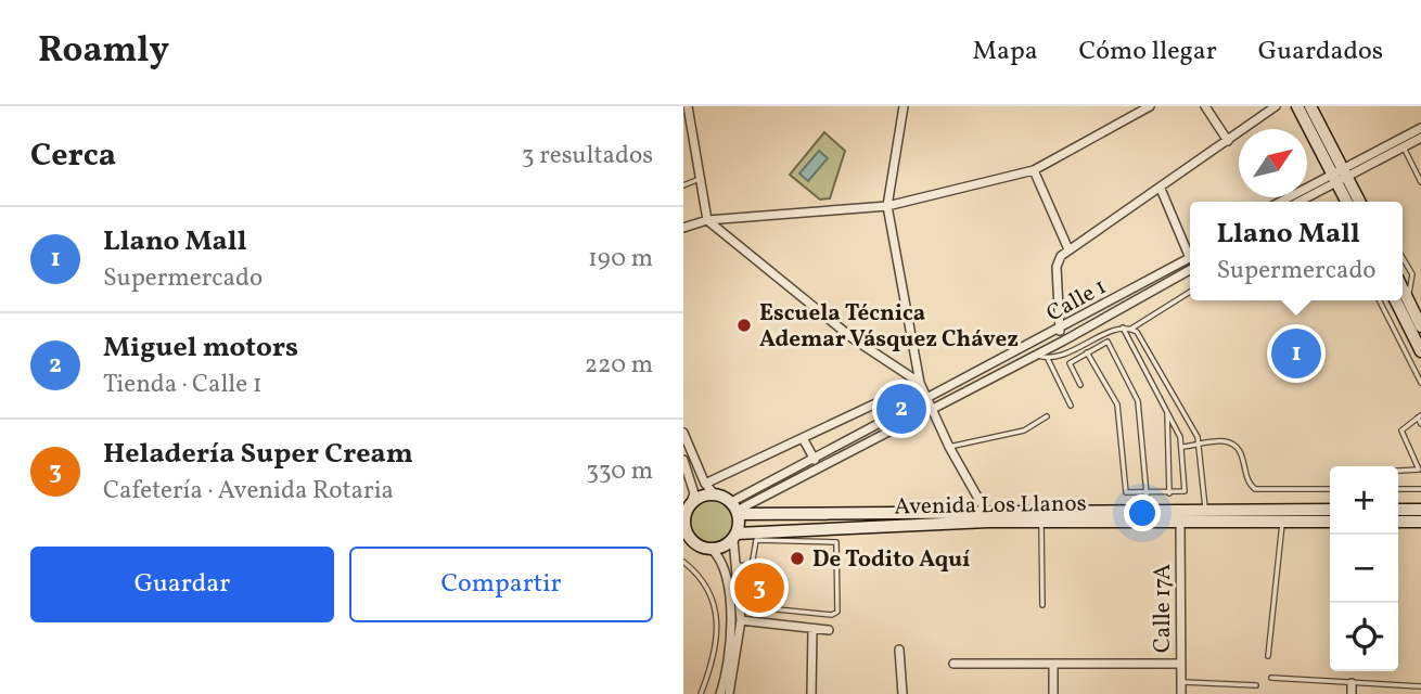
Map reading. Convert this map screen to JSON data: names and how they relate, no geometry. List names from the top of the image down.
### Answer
{
  "streets": {
    "street": ["Calle 1", "Avenida Los Llanos", "Calle 17A"]
  },
  "crossings": [
    ["Calle 1", "Avenida Los Llanos"],
    ["Avenida Los Llanos", "Calle 17A"]
  ],
  "places": ["Escuela Técnica Ademar Vásquez Chávez", "De Todito Aquí"],
  "north": "top right",
  "page": {
    "header": "Roamly",
    "nav": ["Mapa", "Cómo llegar", "Guardados"],
    "heading": ["Cerca", "3 resultados"],
    "popup": ["Llano Mall", "Supermercado"],
    "list": [
      {
        "mark": "1",
        "name": "Llano Mall",
        "note": "Supermercado",
        "value": "190 m"
      },
      {
        "mark": "2",
        "name": "Miguel motors",
        "note": "Tienda · Calle 1",
        "value": "220 m"
      },
      {
        "mark": "3",
        "name": "Heladería Super Cream",
        "note": "Cafetería · Avenida Rotaria",
        "value": "330 m"
      }
    ],
    "pins": ["1", "2", "3"],
    "map_buttons": ["+", "−"],
    "buttons": ["Guardar", "Compartir"]
  }
}
